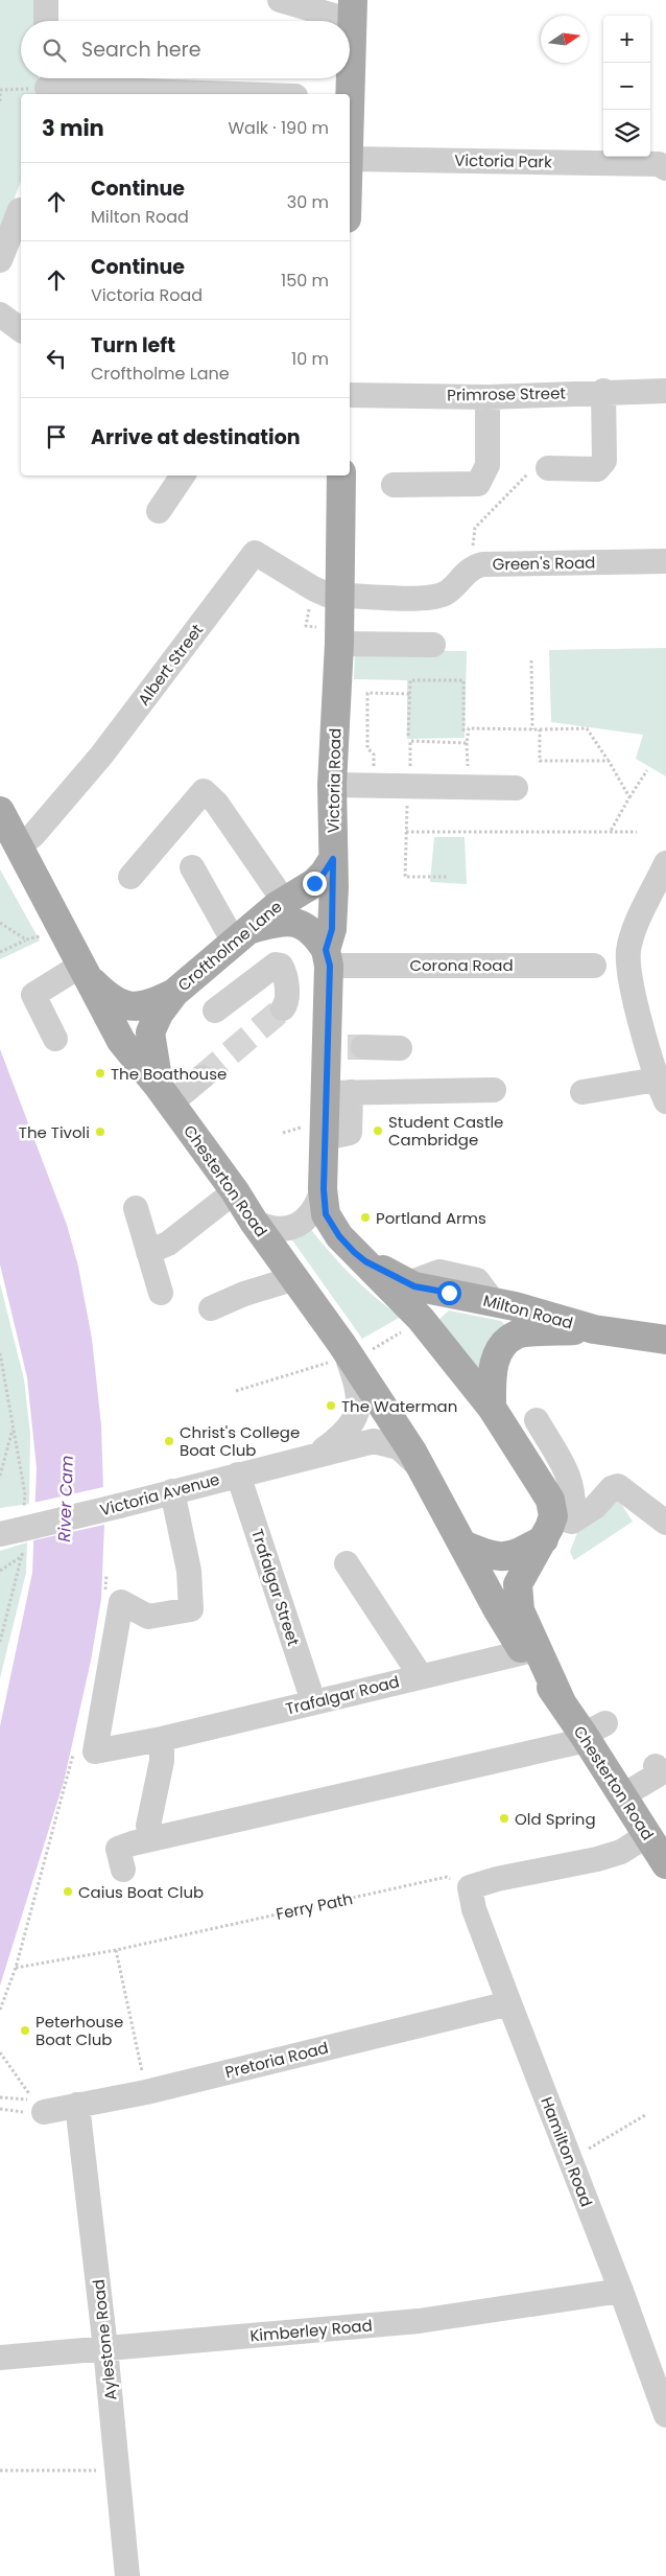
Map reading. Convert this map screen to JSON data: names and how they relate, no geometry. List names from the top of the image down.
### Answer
{
  "streets": {
    "main road": [
      "Victoria Road",
      "Croftholme Lane",
      "Chesterton Road",
      "Milton Road"
    ],
    "street": [
      "Victoria Park",
      "Primrose Street",
      "Green's Road",
      "Albert Street",
      "Corona Road",
      "Victoria Avenue",
      "Trafalgar Street",
      "Trafalgar Road",
      "Pretoria Road",
      "Hamilton Road",
      "Kimberley Road",
      "Aylestone Road"
    ],
    "path": ["Ferry Path"]
  },
  "crossings": [
    ["Green's Road", "Albert Street"],
    ["Green's Road", "Victoria Road"],
    ["Albert Street", "Victoria Road"],
    ["Albert Street", "Chesterton Road"],
    ["Victoria Road", "Croftholme Lane"],
    ["Victoria Road", "Corona Road"],
    ["Victoria Road", "Milton Road"],
    ["Chesterton Road", "Victoria Avenue"],
    ["Chesterton Road", "Trafalgar Road"],
    ["Victoria Avenue", "Trafalgar Street"],
    ["Victoria Avenue", "Trafalgar Road"],
    ["Trafalgar Street", "Trafalgar Road"],
    ["Ferry Path", "Hamilton Road"],
    ["Pretoria Road", "Hamilton Road"],
    ["Pretoria Road", "Aylestone Road"],
    ["Hamilton Road", "Kimberley Road"],
    ["Kimberley Road", "Aylestone Road"]
  ],
  "water": ["River Cam"],
  "places": [
    "The Boathouse",
    "Student Castle Cambridge",
    "The Tivoli",
    "Portland Arms",
    "The Waterman",
    "Christ's College Boat Club",
    "Old Spring",
    "Caius Boat Club",
    "Peterhouse Boat Club"
  ],
  "north": "right",
  "page": {
    "map_buttons": ["+", "−"],
    "search": "Search here",
    "heading": ["3 min", "Walk · 190 m"],
    "list": [
      ["Continue", "Milton Road", "30 m"],
      ["Continue", "Victoria Road", "150 m"],
      ["Turn left", "Croftholme Lane", "10 m"],
      "Arrive at destination"
    ]
  }
}
